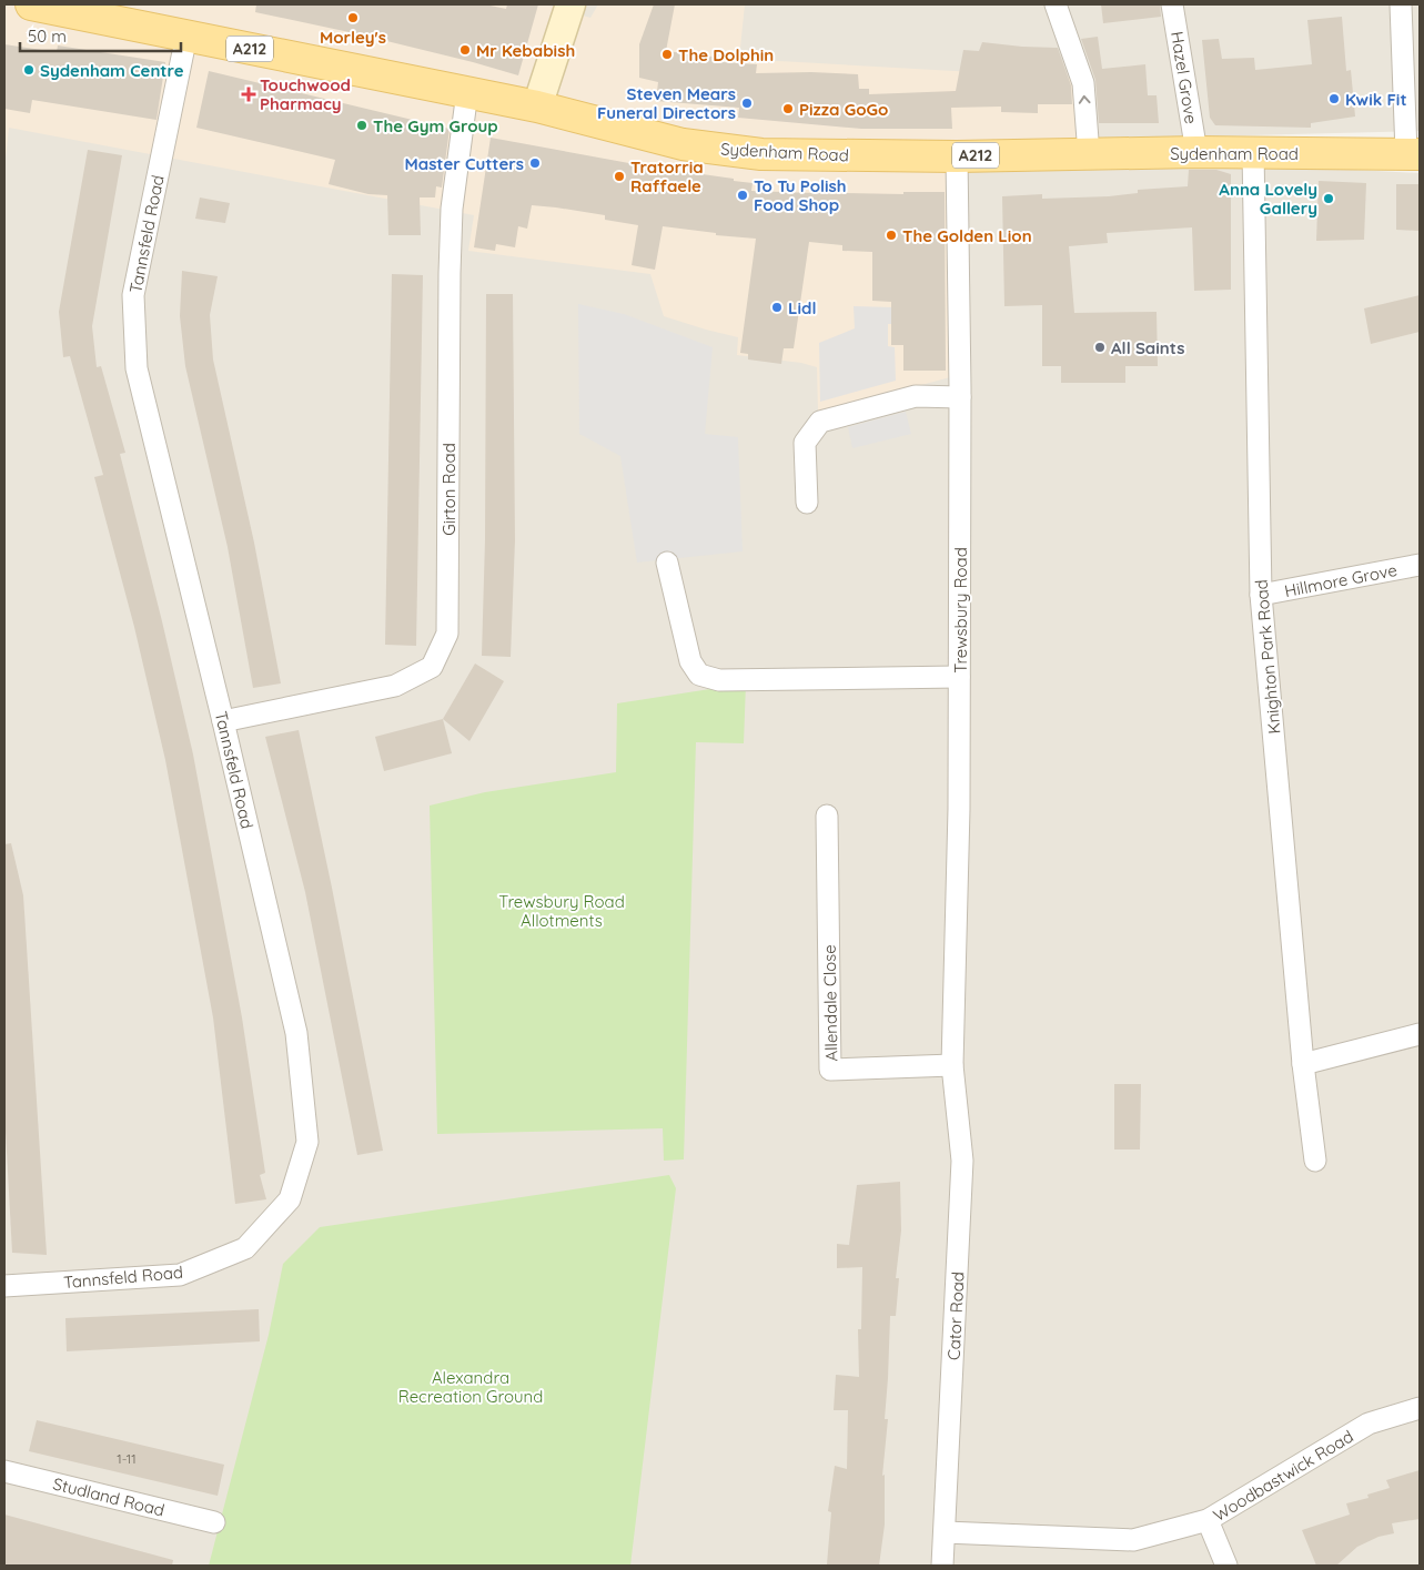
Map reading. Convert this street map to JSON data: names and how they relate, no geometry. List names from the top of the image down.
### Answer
{
  "streets": {
    "main road": ["A212", "Sydenham Road"],
    "street": [
      "Hazel Grove",
      "Tannsfeld Road",
      "Girton Road",
      "Hillmore Grove",
      "Trewsbury Road",
      "Knighton Park Road",
      "Allendale Close",
      "Cator Road",
      "Woodbastwick Road",
      "Studland Road"
    ]
  },
  "crossings": [
    ["Hazel Grove", "Sydenham Road"],
    ["Sydenham Road", "Tannsfeld Road"],
    ["Sydenham Road", "Girton Road"],
    ["Sydenham Road", "Trewsbury Road"],
    ["Sydenham Road", "Knighton Park Road"],
    ["Tannsfeld Road", "Girton Road"],
    ["Hillmore Grove", "Knighton Park Road"],
    ["Trewsbury Road", "Allendale Close"],
    ["Trewsbury Road", "Cator Road"],
    ["Allendale Close", "Cator Road"],
    ["Cator Road", "Woodbastwick Road"]
  ],
  "parks": ["Trewsbury Road Allotments", "Alexandra Recreation Ground"],
  "places": {
    "other": [
      "Morley's",
      "Mr Kebabish",
      "The Dolphin",
      "Sydenham Centre",
      "Kwik Fit",
      "Steven Mears Funeral Directors",
      "Pizza GoGo",
      "The Gym Group",
      "Master Cutters",
      "Tratorria Raffaele",
      "To Tu Polish Food Shop",
      "Anna Lovely Gallery",
      "The Golden Lion",
      "Lidl",
      "All Saints"
    ],
    "health": ["Touchwood Pharmacy"]
  },
  "house_numbers": ["1-11"],
  "scale_bar": "50 m"
}
